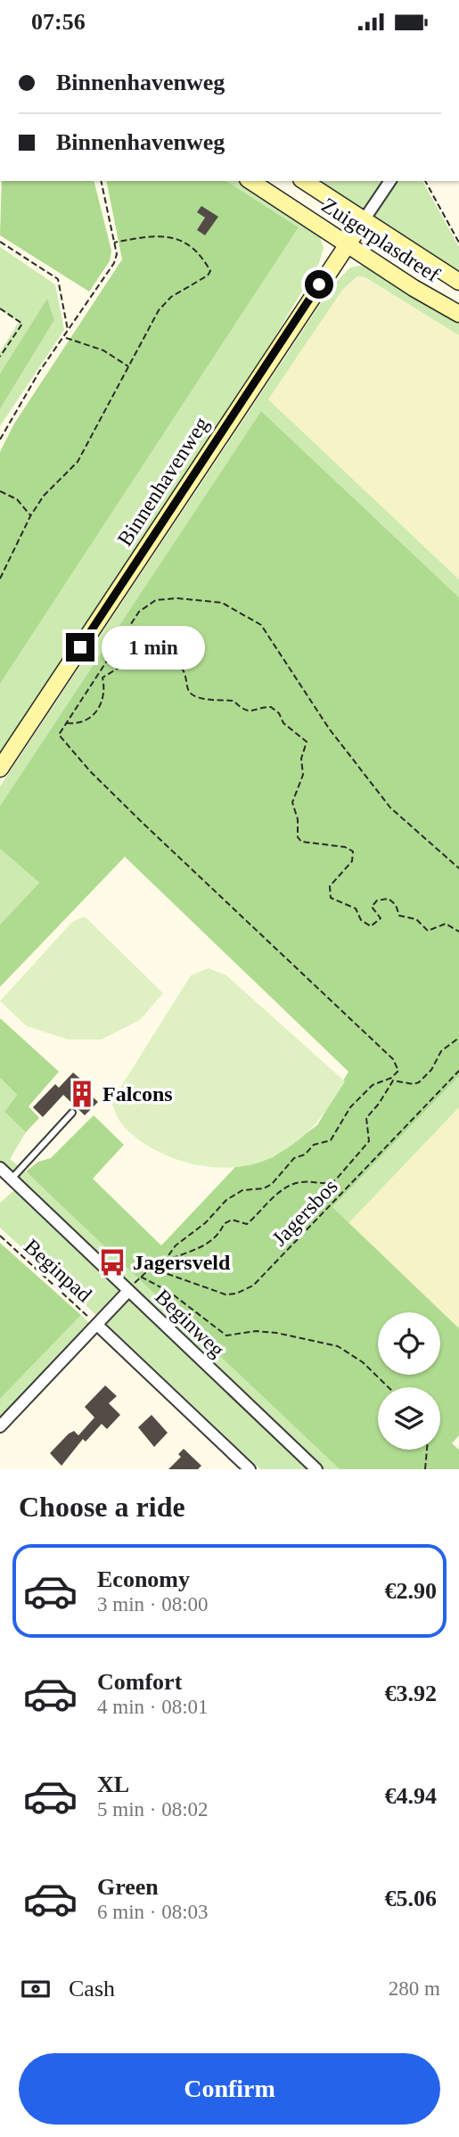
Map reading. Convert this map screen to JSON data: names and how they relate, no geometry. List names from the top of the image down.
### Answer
{
  "streets": {
    "street": ["Zuigerplasdreef", "Binnenhavenweg", "Beginweg"],
    "path": ["Jagersbos", "Beginpad"]
  },
  "crossings": [
    ["Zuigerplasdreef", "Binnenhavenweg"]
  ],
  "places": {
    "building": ["Falcons"],
    "bus stop": ["Jagersveld"]
  },
  "page": {
    "status": "07:56",
    "banner": ["Binnenhavenweg", "Binnenhavenweg"],
    "bubble": "1 min",
    "heading": "Choose a ride",
    "list": [
      {
        "name": "Economy",
        "note": "3 min · 08:00",
        "value": "€2.90"
      },
      {
        "name": "Comfort",
        "note": "4 min · 08:01",
        "value": "€3.92"
      },
      {
        "name": "XL",
        "note": "5 min · 08:02",
        "value": "€4.94"
      },
      {
        "name": "Green",
        "note": "6 min · 08:03",
        "value": "€5.06"
      }
    ],
    "pay": ["Cash", "280 m"],
    "buttons": "Confirm"
  }
}
